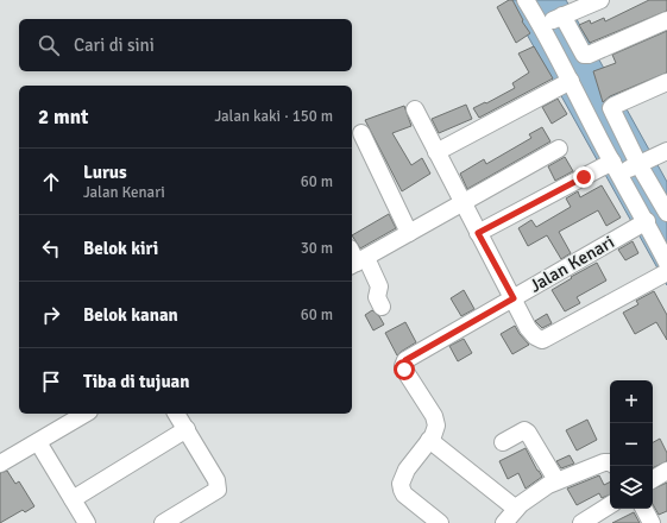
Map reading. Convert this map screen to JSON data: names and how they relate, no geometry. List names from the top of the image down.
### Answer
{
  "streets": {
    "street": ["Jalan Kenari"]
  },
  "page": {
    "search": "Cari di sini",
    "heading": ["2 mnt", "Jalan kaki · 150 m"],
    "list": [
      ["Lurus", "Jalan Kenari", "60 m"],
      ["Belok kiri", "30 m"],
      ["Belok kanan", "60 m"],
      "Tiba di tujuan"
    ],
    "map_buttons": ["+", "−"]
  }
}
